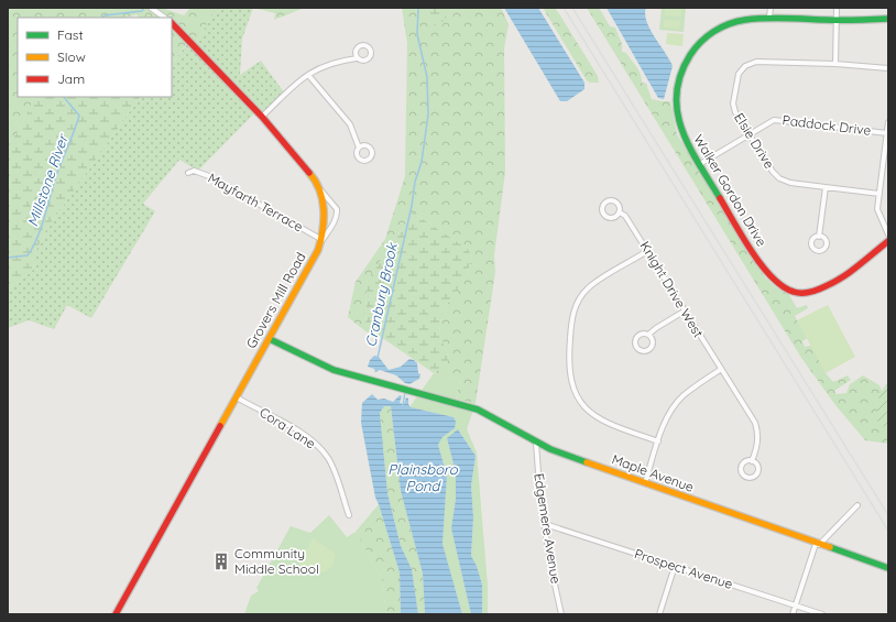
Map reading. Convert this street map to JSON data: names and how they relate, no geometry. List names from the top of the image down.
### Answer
{
  "streets": {
    "street": [
      "Paddock Drive",
      "Elsie Drive",
      "Walker Gordon Drive",
      "Mayfarth Terrace",
      "Knight Drive West",
      "Grovers Mill Road",
      "Cora Lane",
      "Maple Avenue",
      "Edgemere Avenue",
      "Prospect Avenue"
    ]
  },
  "crossings": [
    ["Paddock Drive", "Elsie Drive"],
    ["Paddock Drive", "Walker Gordon Drive"],
    ["Mayfarth Terrace", "Grovers Mill Road"],
    ["Grovers Mill Road", "Cora Lane"],
    ["Grovers Mill Road", "Maple Avenue"],
    ["Maple Avenue", "Edgemere Avenue"],
    ["Edgemere Avenue", "Prospect Avenue"]
  ],
  "water": ["Millstone River", "Cranbury Brook", "Plainsboro Pond"],
  "places": {
    "building": ["Community Middle School"]
  },
  "legend": ["Fast", "Slow", "Jam"]
}
